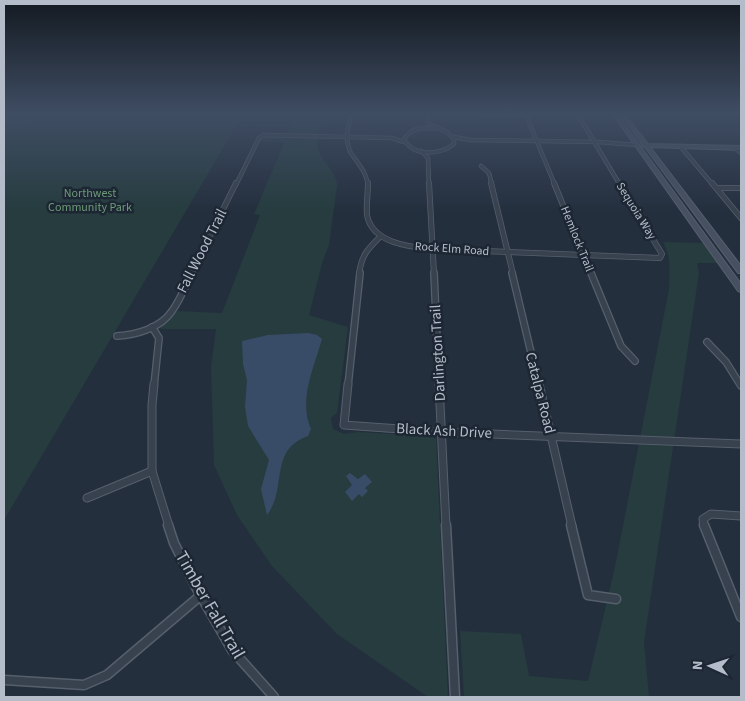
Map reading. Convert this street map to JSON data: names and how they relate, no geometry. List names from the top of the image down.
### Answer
{
  "streets": {
    "street": [
      "Sequoia Way",
      "Hemlock Trail",
      "Rock Elm Road",
      "Fall Wood Trail",
      "Darlington Trail",
      "Catalpa Road",
      "Black Ash Drive",
      "Timber Fall Trail"
    ]
  },
  "crossings": [
    ["Sequoia Way", "Rock Elm Road"],
    ["Hemlock Trail", "Rock Elm Road"],
    ["Rock Elm Road", "Darlington Trail"],
    ["Rock Elm Road", "Catalpa Road"],
    ["Rock Elm Road", "Black Ash Drive"],
    ["Fall Wood Trail", "Timber Fall Trail"],
    ["Darlington Trail", "Black Ash Drive"],
    ["Catalpa Road", "Black Ash Drive"]
  ],
  "parks": ["Northwest Community Park"],
  "north": "left"
}
